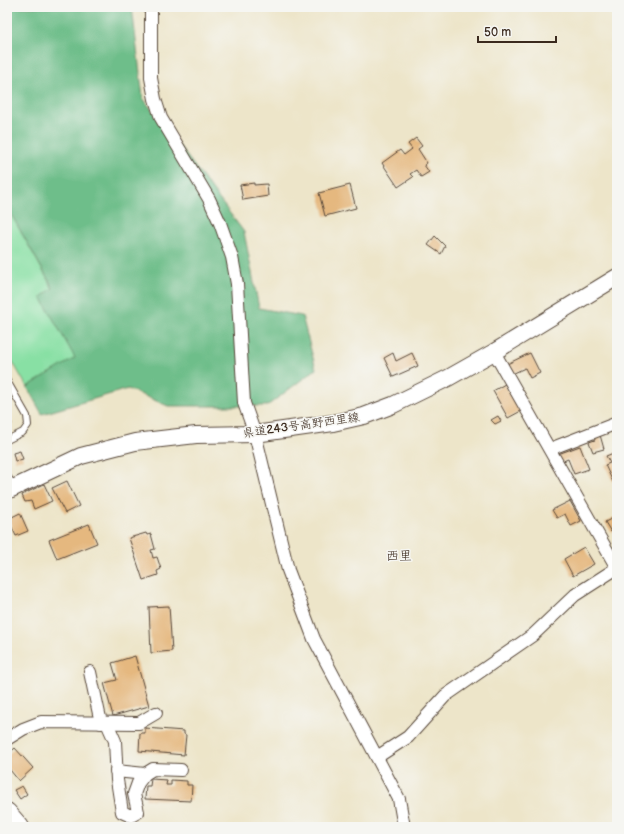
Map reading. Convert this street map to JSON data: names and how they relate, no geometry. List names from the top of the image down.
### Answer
{
  "streets": {
    "main road": ["県道243号高野西里線"]
  },
  "districts": ["西里"],
  "scale_bar": "50 m"
}
